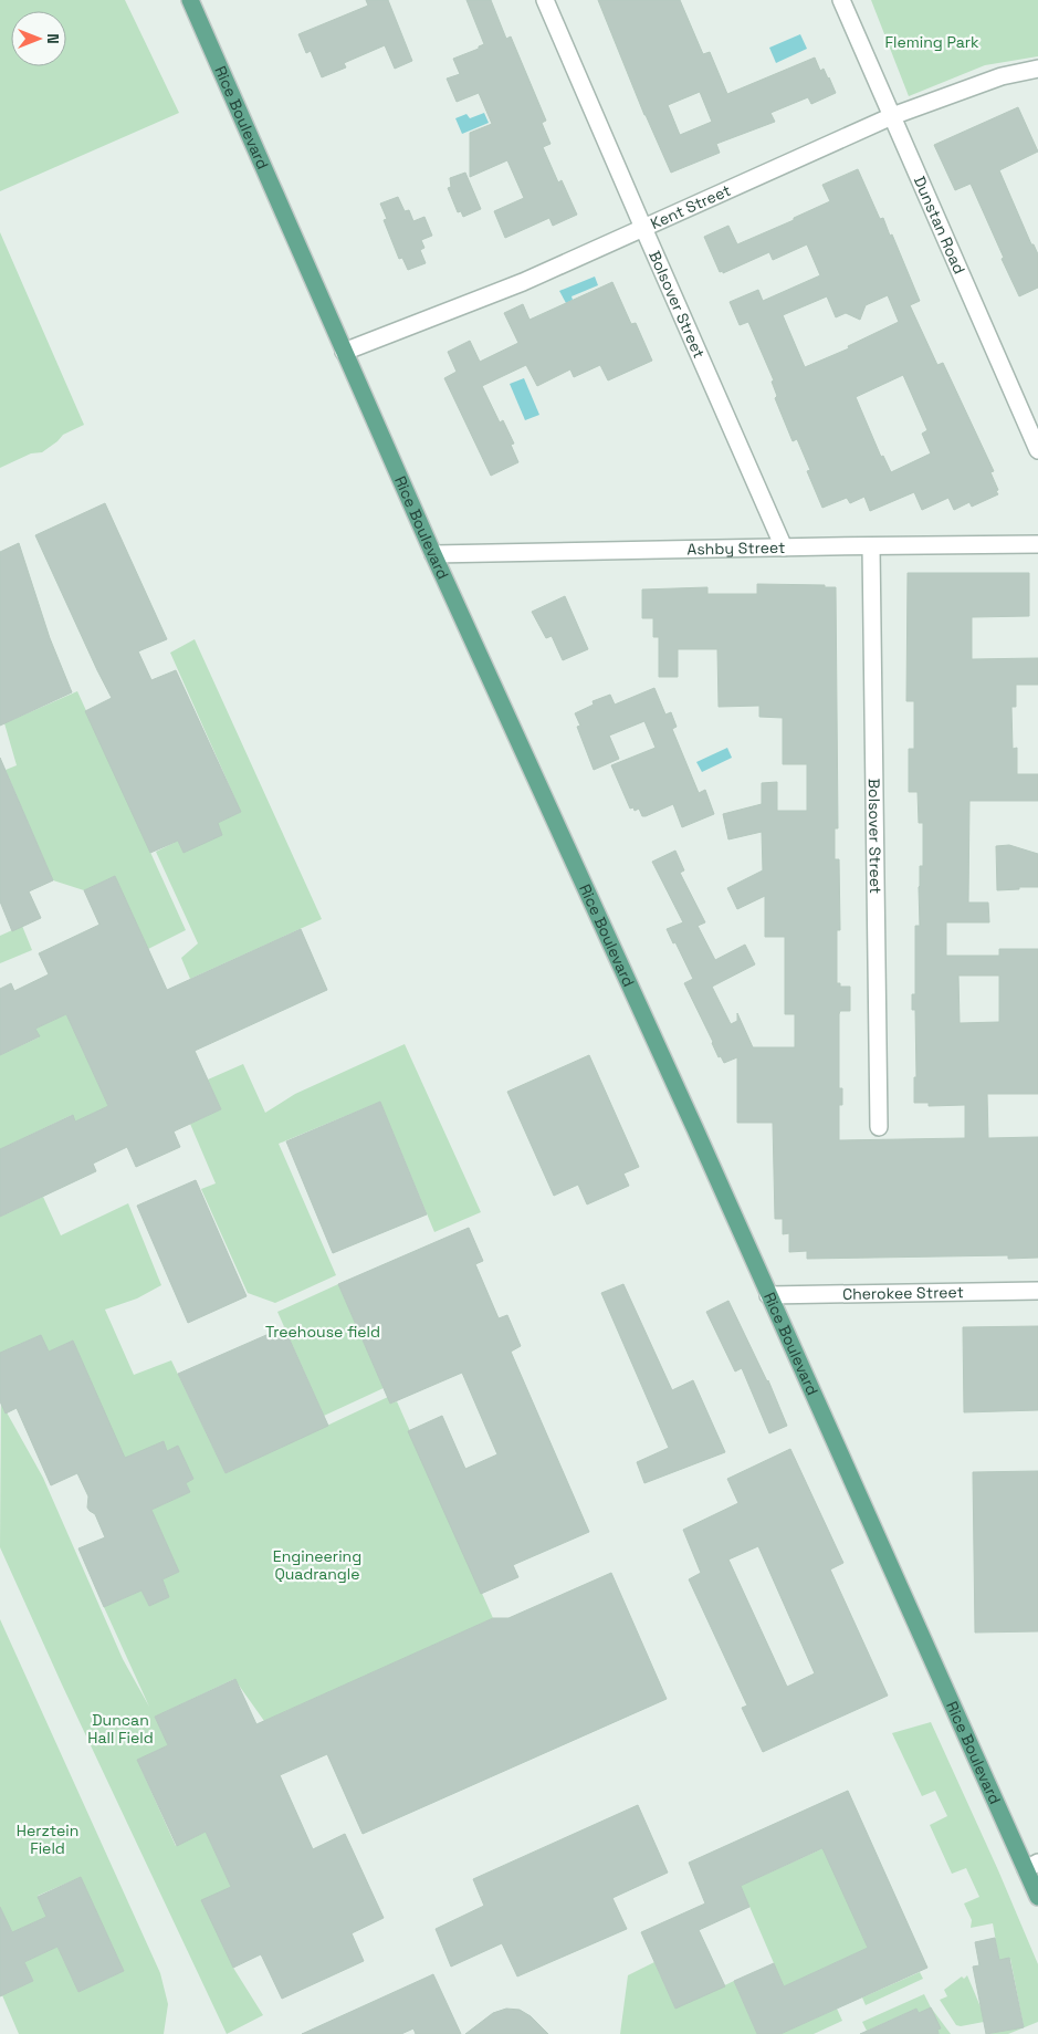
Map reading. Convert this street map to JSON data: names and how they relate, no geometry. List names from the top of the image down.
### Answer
{
  "streets": {
    "main road": ["Rice Boulevard"],
    "street": [
      "Kent Street",
      "Dunstan Road",
      "Bolsover Street",
      "Ashby Street",
      "Cherokee Street"
    ]
  },
  "crossings": [
    ["Rice Boulevard", "Kent Street"],
    ["Rice Boulevard", "Ashby Street"],
    ["Rice Boulevard", "Cherokee Street"],
    ["Kent Street", "Dunstan Road"],
    ["Kent Street", "Bolsover Street"],
    ["Bolsover Street", "Ashby Street"]
  ],
  "parks": [
    "Fleming Park",
    "Treehouse field",
    "Engineering Quadrangle",
    "Duncan Hall Field",
    "Herztein Field"
  ],
  "north": "right"
}
